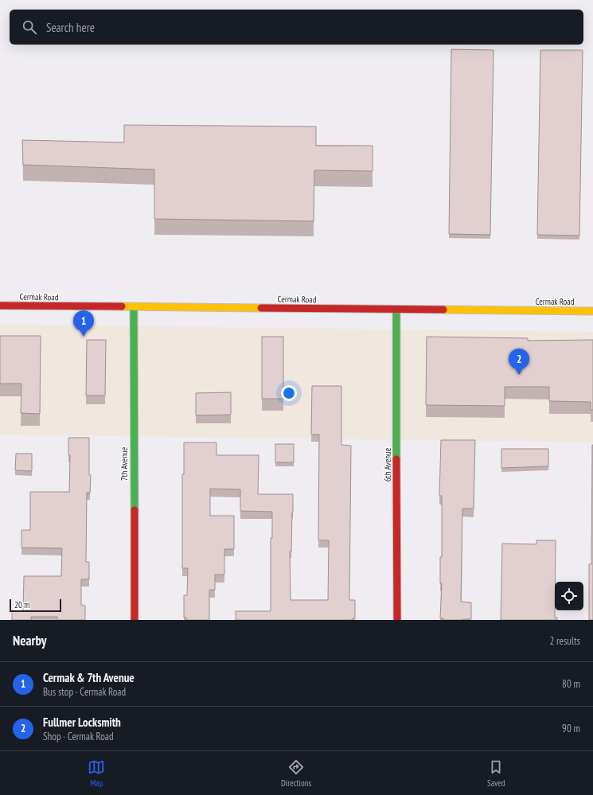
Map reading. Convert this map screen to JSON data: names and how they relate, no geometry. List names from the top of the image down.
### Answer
{
  "streets": {
    "street": ["Cermak Road", "7th Avenue", "6th Avenue"]
  },
  "crossings": [
    ["Cermak Road", "7th Avenue"],
    ["Cermak Road", "6th Avenue"]
  ],
  "scale_bar": "20 m",
  "page": {
    "search": "Search here",
    "pins": ["1", "2"],
    "scale": "20 m",
    "heading": ["Nearby", "2 results"],
    "list": [
      {
        "mark": "1",
        "name": "Cermak & 7th Avenue",
        "note": "Bus stop · Cermak Road",
        "value": "80 m"
      },
      {
        "mark": "2",
        "name": "Fullmer Locksmith",
        "note": "Shop · Cermak Road",
        "value": "90 m"
      }
    ],
    "nav": ["Map", "Directions", "Saved"]
  }
}
